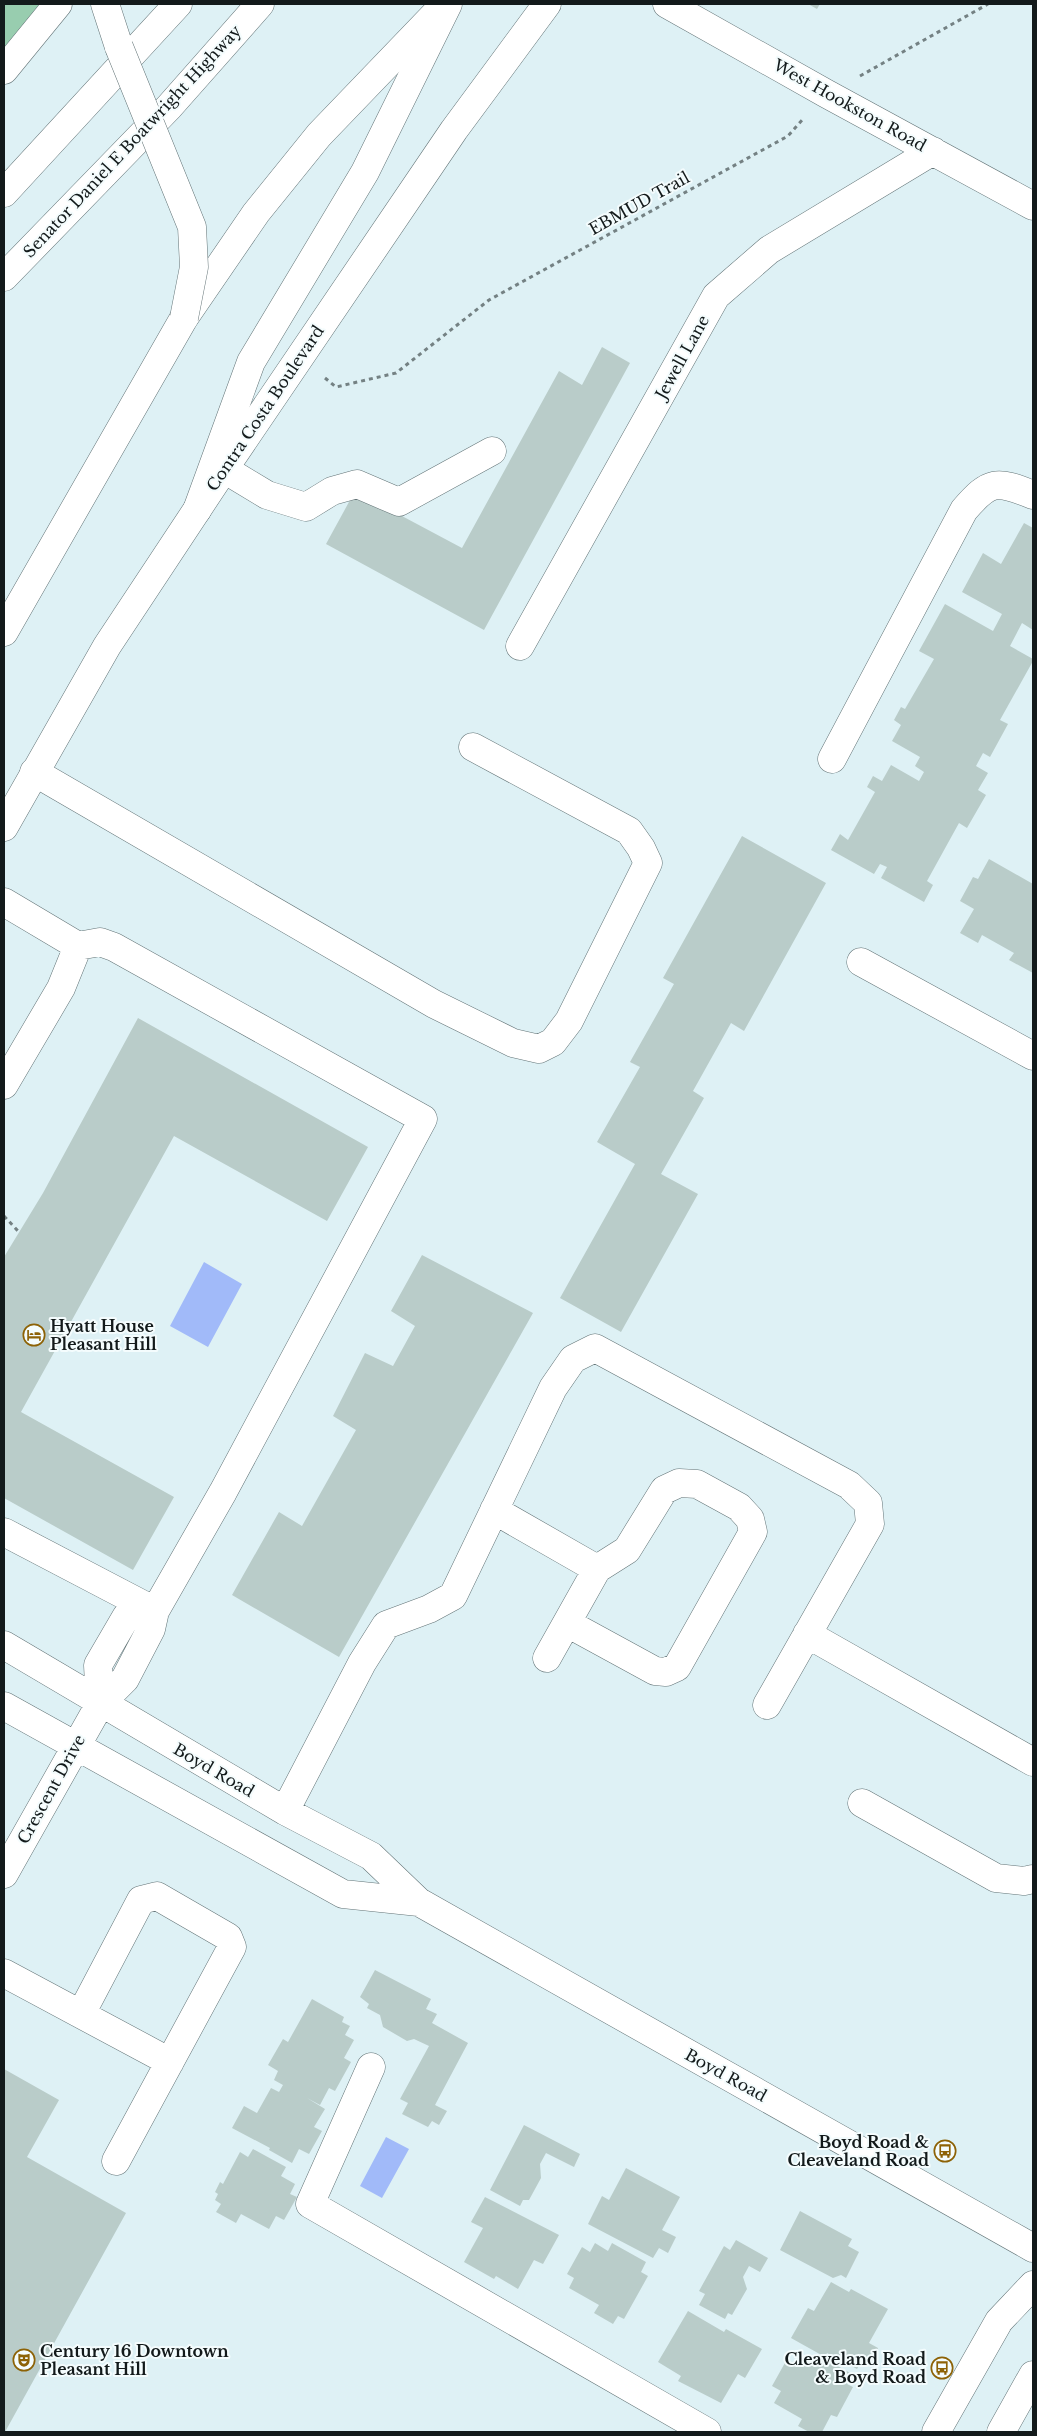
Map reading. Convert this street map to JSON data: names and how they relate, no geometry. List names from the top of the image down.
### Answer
{
  "streets": {
    "main road": [
      "West Hookston Road",
      "Senator Daniel E Boatwright Highway",
      "Jewell Lane",
      "Contra Costa Boulevard",
      "Boyd Road",
      "Crescent Drive"
    ],
    "path": ["EBMUD Trail"]
  },
  "crossings": [
    ["West Hookston Road", "EBMUD Trail"],
    ["West Hookston Road", "Jewell Lane"],
    ["EBMUD Trail", "Contra Costa Boulevard"],
    ["Boyd Road", "Crescent Drive"]
  ],
  "places": {
    "hotel": ["Hyatt House Pleasant Hill"],
    "bus stop": ["Boyd Road & Cleaveland Road", "Cleaveland Road & Boyd Road"],
    "theatre": ["Century 16 Downtown Pleasant Hill"]
  }
}
